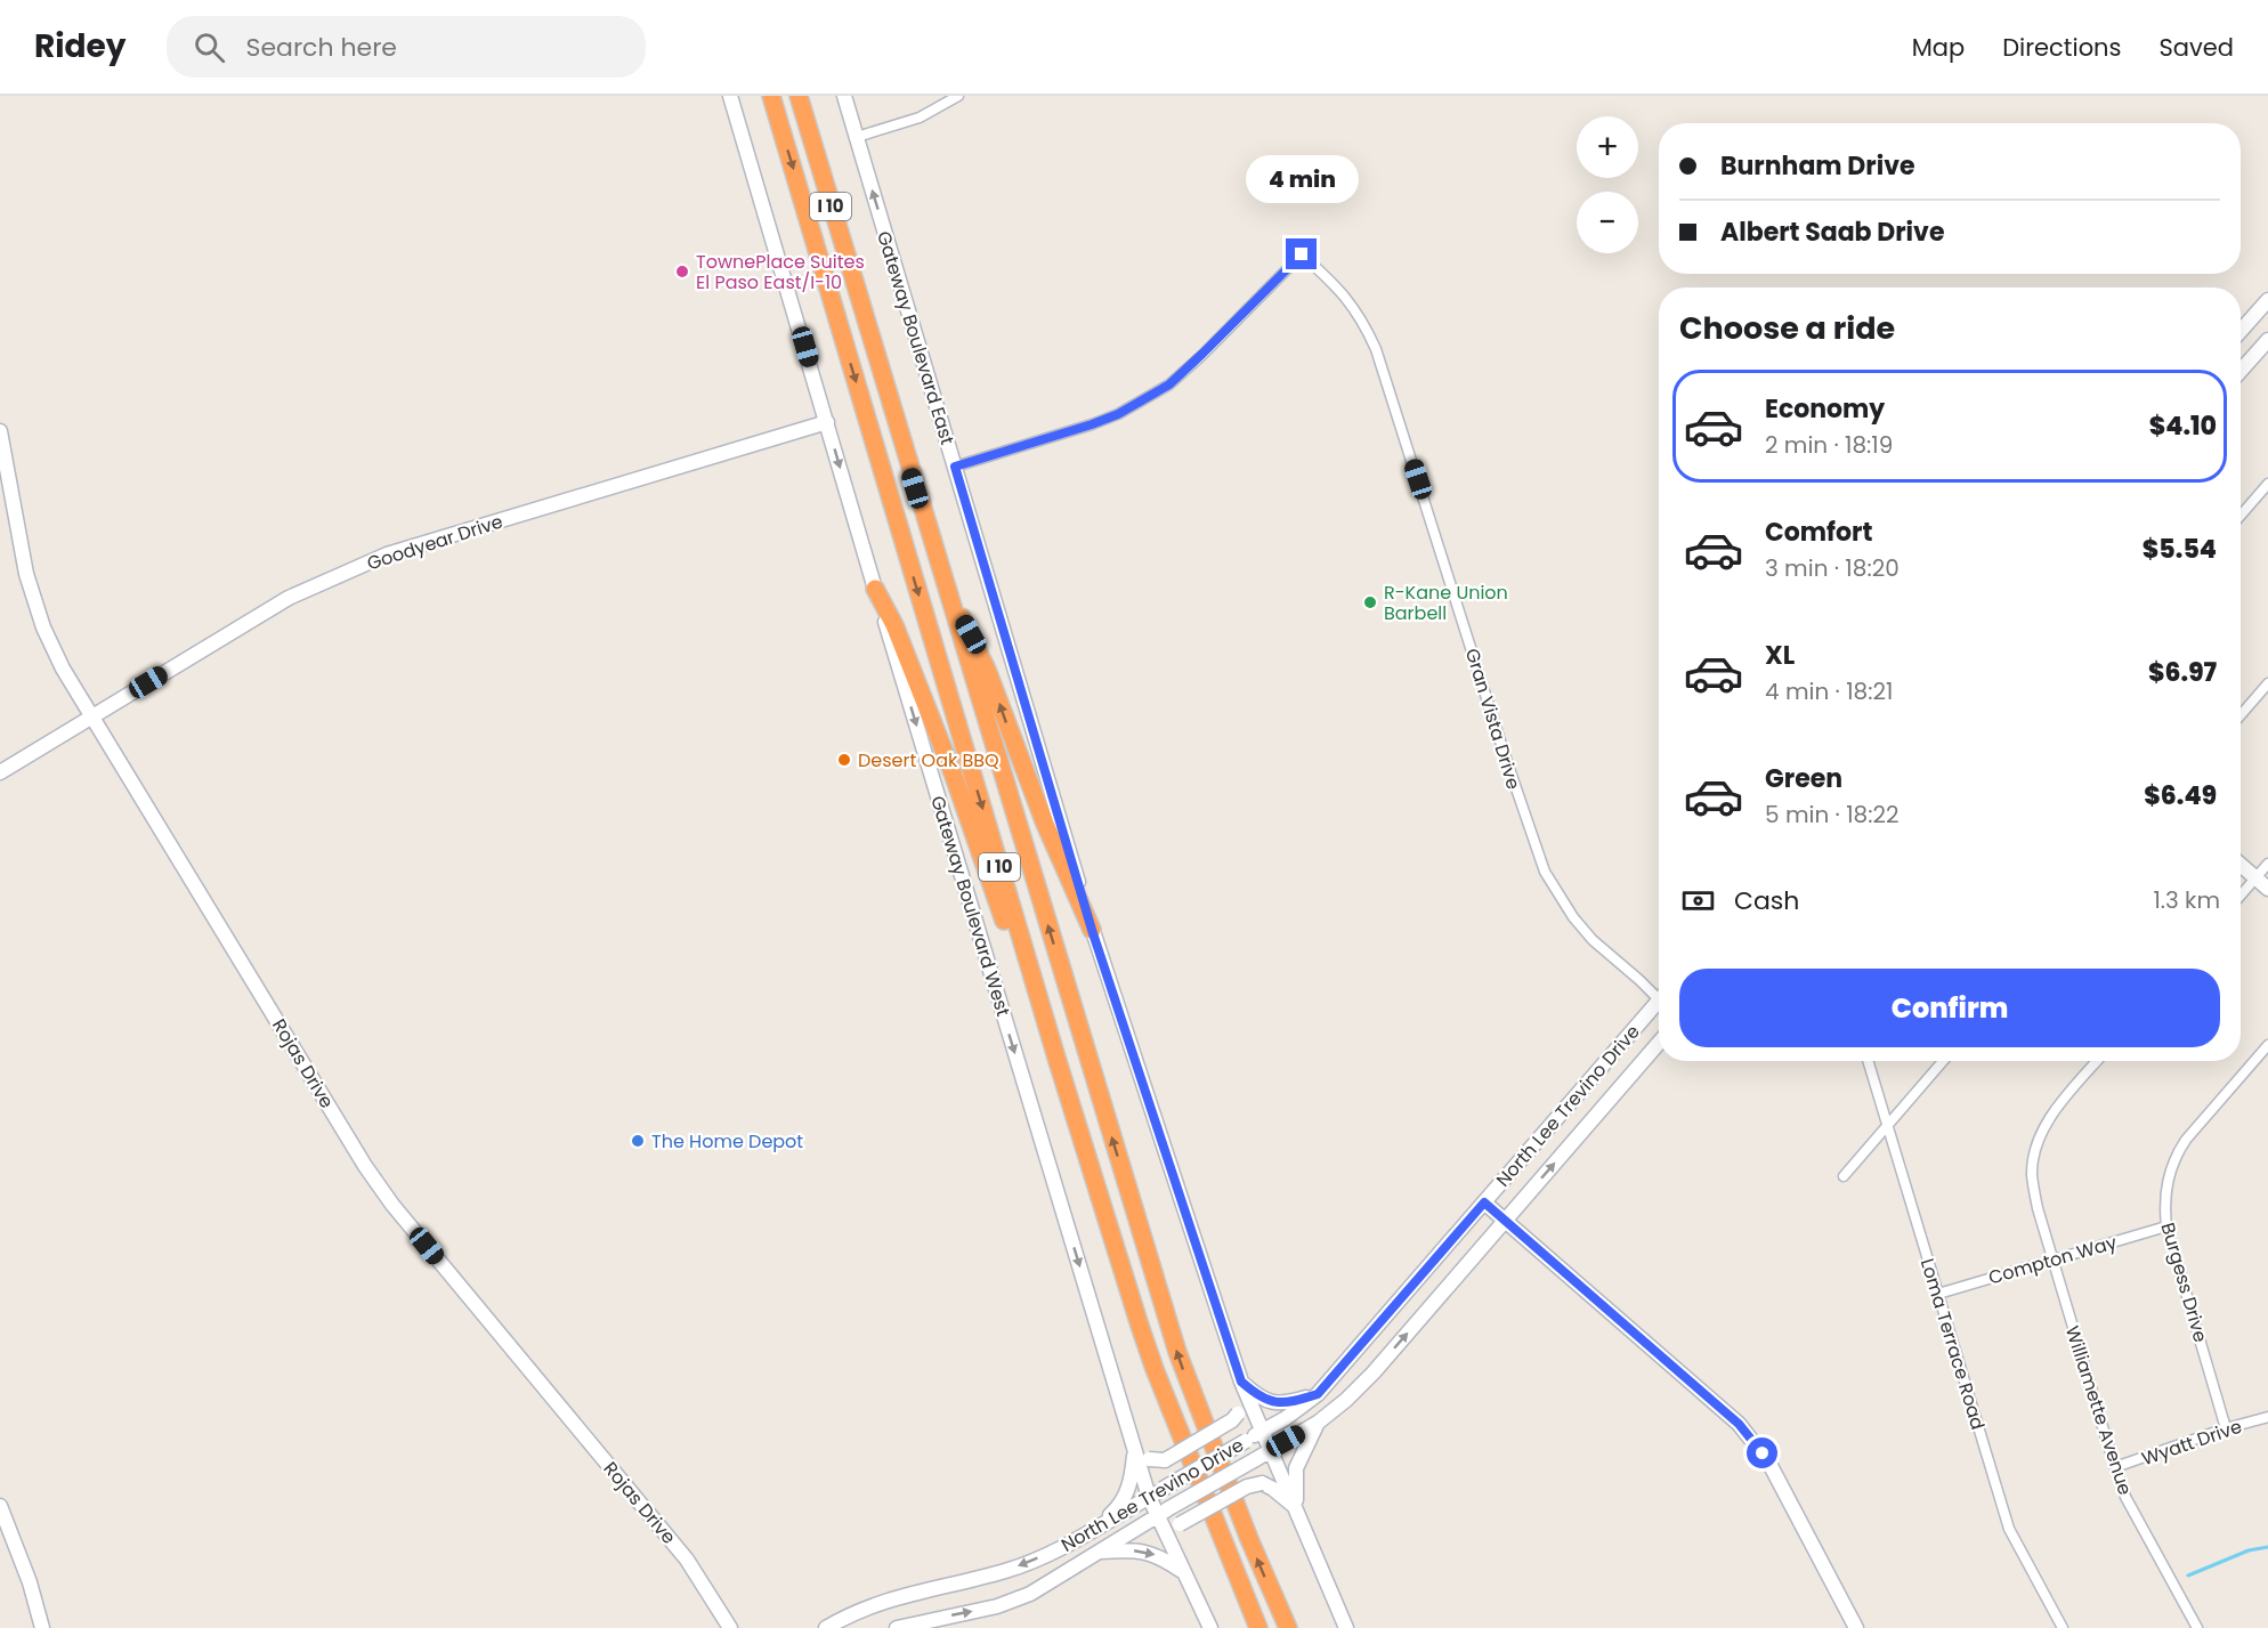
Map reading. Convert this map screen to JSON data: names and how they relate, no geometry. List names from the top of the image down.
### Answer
{
  "streets": {
    "highway": ["I 10"],
    "main road": [
      "Gateway Boulevard East",
      "Goodyear Drive",
      "Gateway Boulevard West",
      "Rojas Drive",
      "North Lee Trevino Drive"
    ],
    "street": [
      "Gran Vista Drive",
      "Compton Way",
      "Burgess Drive",
      "Loma Terrace Road",
      "Williamette Avenue",
      "Wyatt Drive"
    ]
  },
  "crossings": [
    ["Gateway Boulevard East", "Gran Vista Drive"],
    ["Gateway Boulevard East", "North Lee Trevino Drive"],
    ["Goodyear Drive", "Gateway Boulevard West"],
    ["Goodyear Drive", "Rojas Drive"],
    ["Gateway Boulevard West", "North Lee Trevino Drive"],
    ["Compton Way", "Burgess Drive"],
    ["Compton Way", "Loma Terrace Road"],
    ["Compton Way", "Williamette Avenue"],
    ["Burgess Drive", "Wyatt Drive"],
    ["Williamette Avenue", "Wyatt Drive"]
  ],
  "one_way": ["Gateway Boulevard West"],
  "places": [
    "TownePlace Suites El Paso East/I-10",
    "R-Kane Union Barbell",
    "Desert Oak BBQ",
    "The Home Depot"
  ],
  "page": {
    "header": "Ridey",
    "search": "Search here",
    "nav": ["Map", "Directions", "Saved"],
    "map_buttons": ["+", "−"],
    "banner": ["Burnham Drive", "Albert Saab Drive"],
    "bubble": "4 min",
    "heading": "Choose a ride",
    "list": [
      {
        "name": "Economy",
        "note": "2 min · 18:19",
        "value": "$4.10"
      },
      {
        "name": "Comfort",
        "note": "3 min · 18:20",
        "value": "$5.54"
      },
      {
        "name": "XL",
        "note": "4 min · 18:21",
        "value": "$6.97"
      },
      {
        "name": "Green",
        "note": "5 min · 18:22",
        "value": "$6.49"
      }
    ],
    "pay": ["Cash", "1.3 km"],
    "buttons": "Confirm"
  }
}
